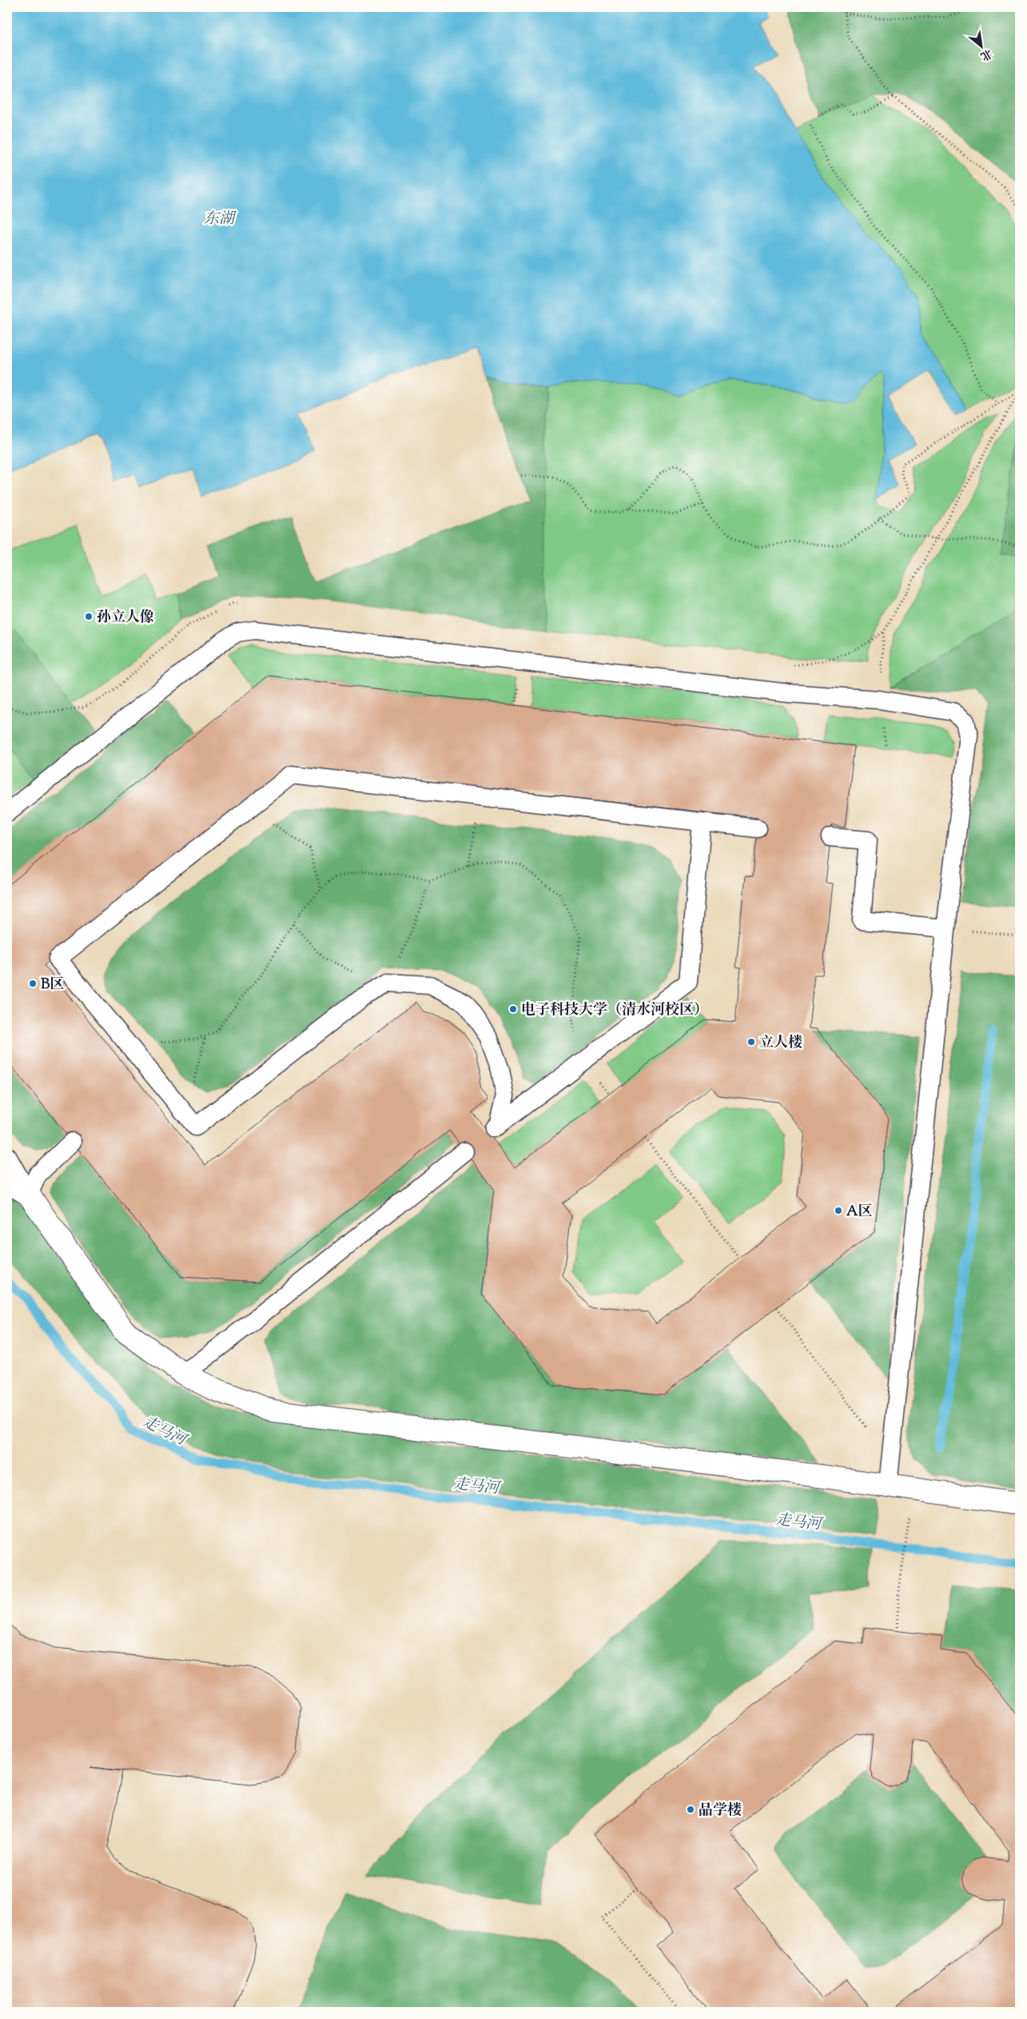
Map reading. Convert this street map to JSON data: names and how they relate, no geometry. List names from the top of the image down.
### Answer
{
  "water": ["东湖", "走马河"],
  "places": [
    "孙立人像",
    "B区",
    "电子科技大学（清水河校区）",
    "立人楼",
    "A区",
    "品学楼"
  ],
  "north": "bottom right"
}
